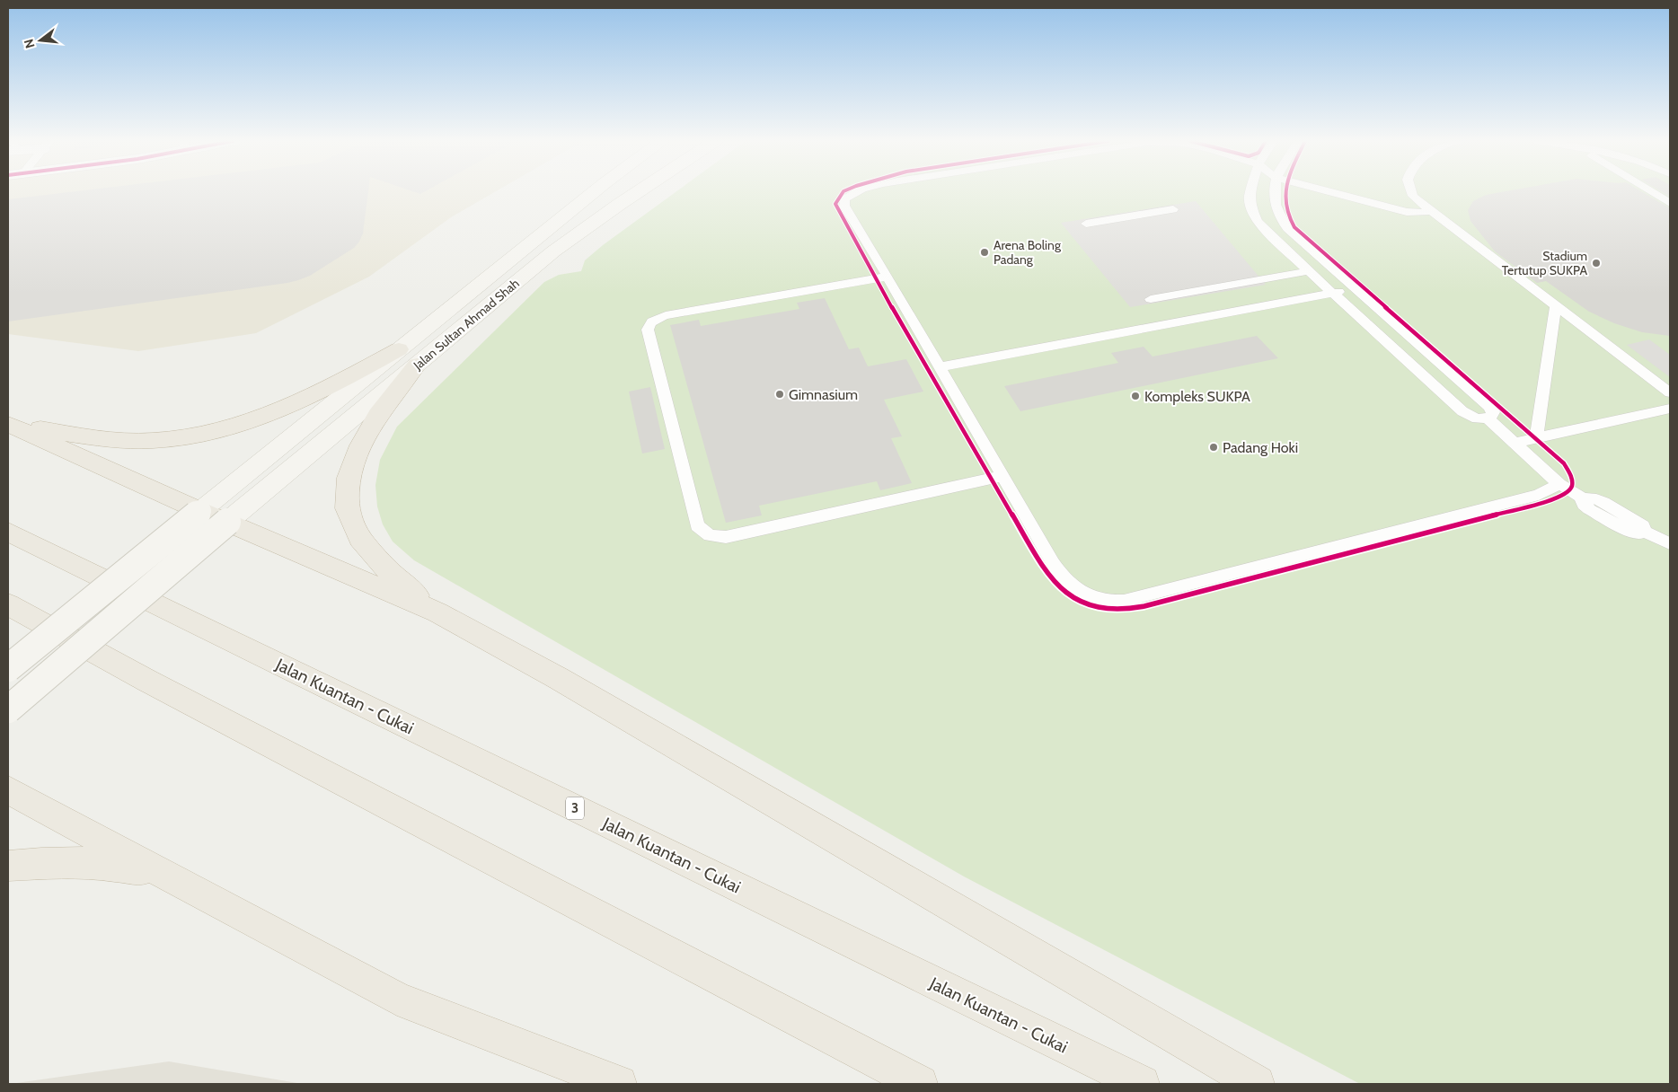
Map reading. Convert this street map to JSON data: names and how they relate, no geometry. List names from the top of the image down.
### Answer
{
  "streets": {
    "highway": ["Jalan Kuantan - Cukai", "3"],
    "main road": ["Jalan Sultan Ahmad Shah"]
  },
  "places": [
    "Arena Boling Padang",
    "Stadium Tertutup SUKPA",
    "Gimnasium",
    "Kompleks SUKPA",
    "Padang Hoki"
  ],
  "north": "left"
}
